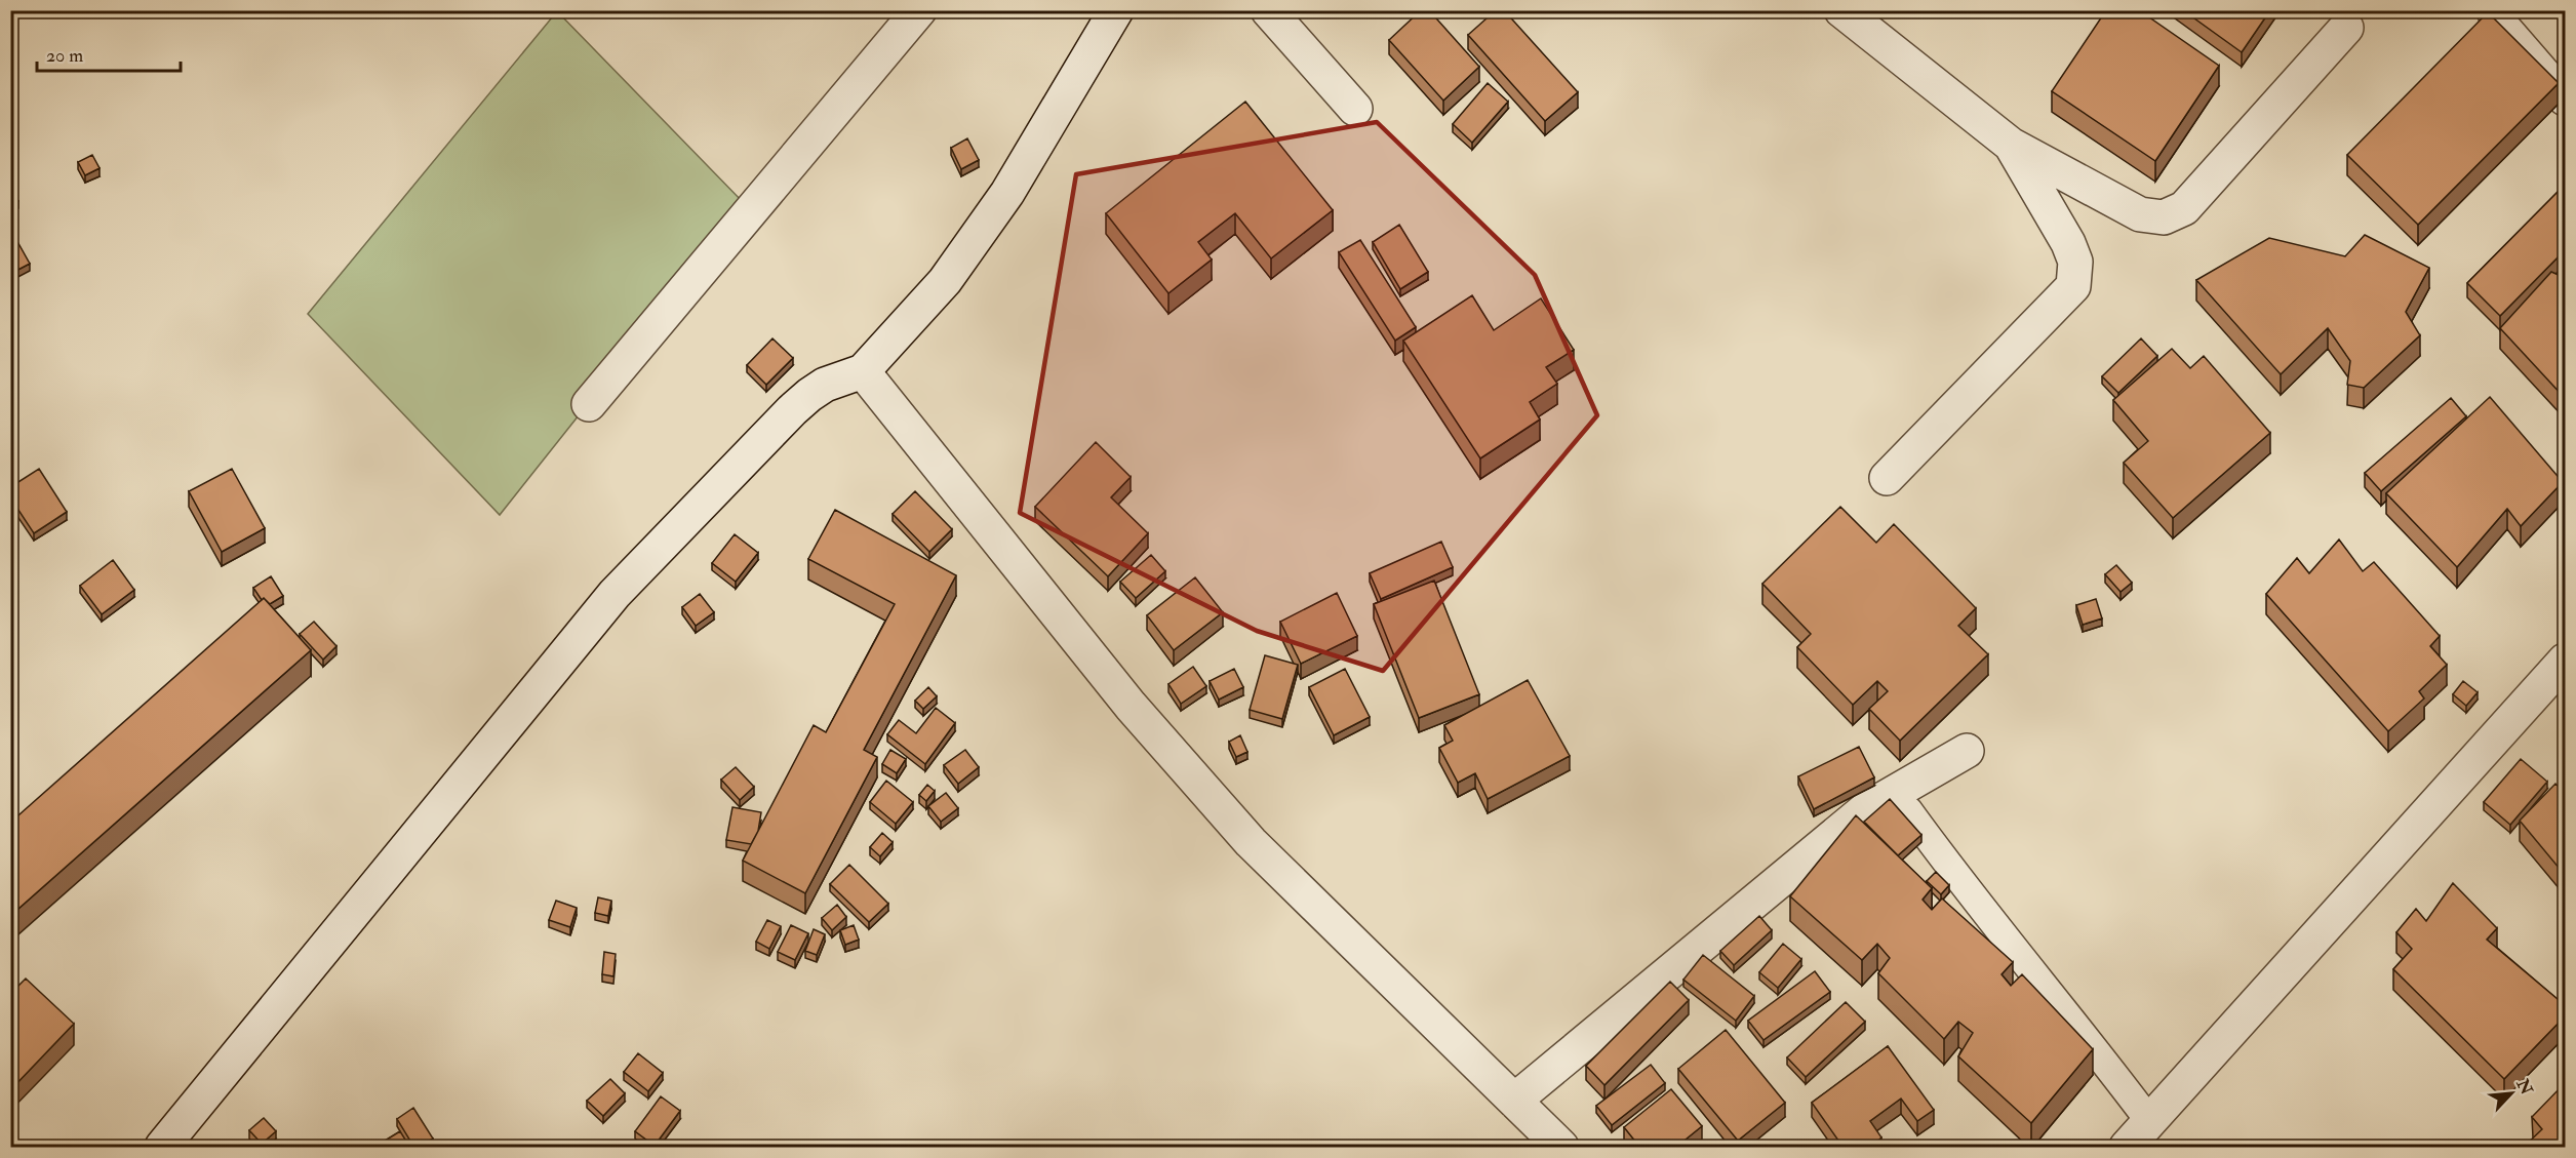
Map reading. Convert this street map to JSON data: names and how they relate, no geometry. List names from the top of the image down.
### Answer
{
  "scale_bar": "20 m",
  "north": "top right"
}
